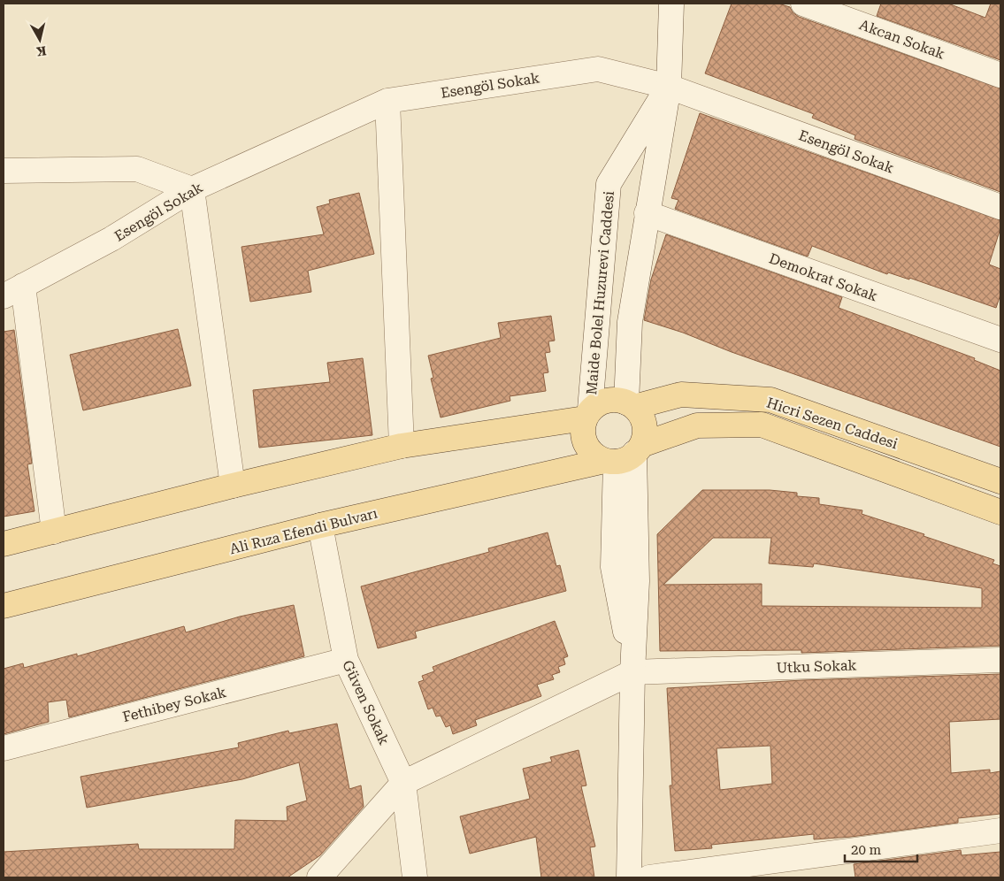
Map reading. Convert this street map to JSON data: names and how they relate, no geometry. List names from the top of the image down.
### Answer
{
  "streets": {
    "main road": ["Hicri Sezen Caddesi", "Ali Rıza Efendi Bulvarı"],
    "street": [
      "Akcan Sokak",
      "Esengöl Sokak",
      "Demokrat Sokak",
      "Maide Bolel Huzurevi Caddesi",
      "Utku Sokak",
      "Güven Sokak",
      "Fethibey Sokak"
    ]
  },
  "crossings": [
    ["Esengöl Sokak", "Maide Bolel Huzurevi Caddesi"],
    ["Demokrat Sokak", "Maide Bolel Huzurevi Caddesi"],
    ["Maide Bolel Huzurevi Caddesi", "Hicri Sezen Caddesi"],
    ["Maide Bolel Huzurevi Caddesi", "Ali Rıza Efendi Bulvarı"],
    ["Hicri Sezen Caddesi", "Ali Rıza Efendi Bulvarı"],
    ["Ali Rıza Efendi Bulvarı", "Güven Sokak"],
    ["Güven Sokak", "Fethibey Sokak"]
  ],
  "scale_bar": "20 m",
  "north": "bottom"
}
